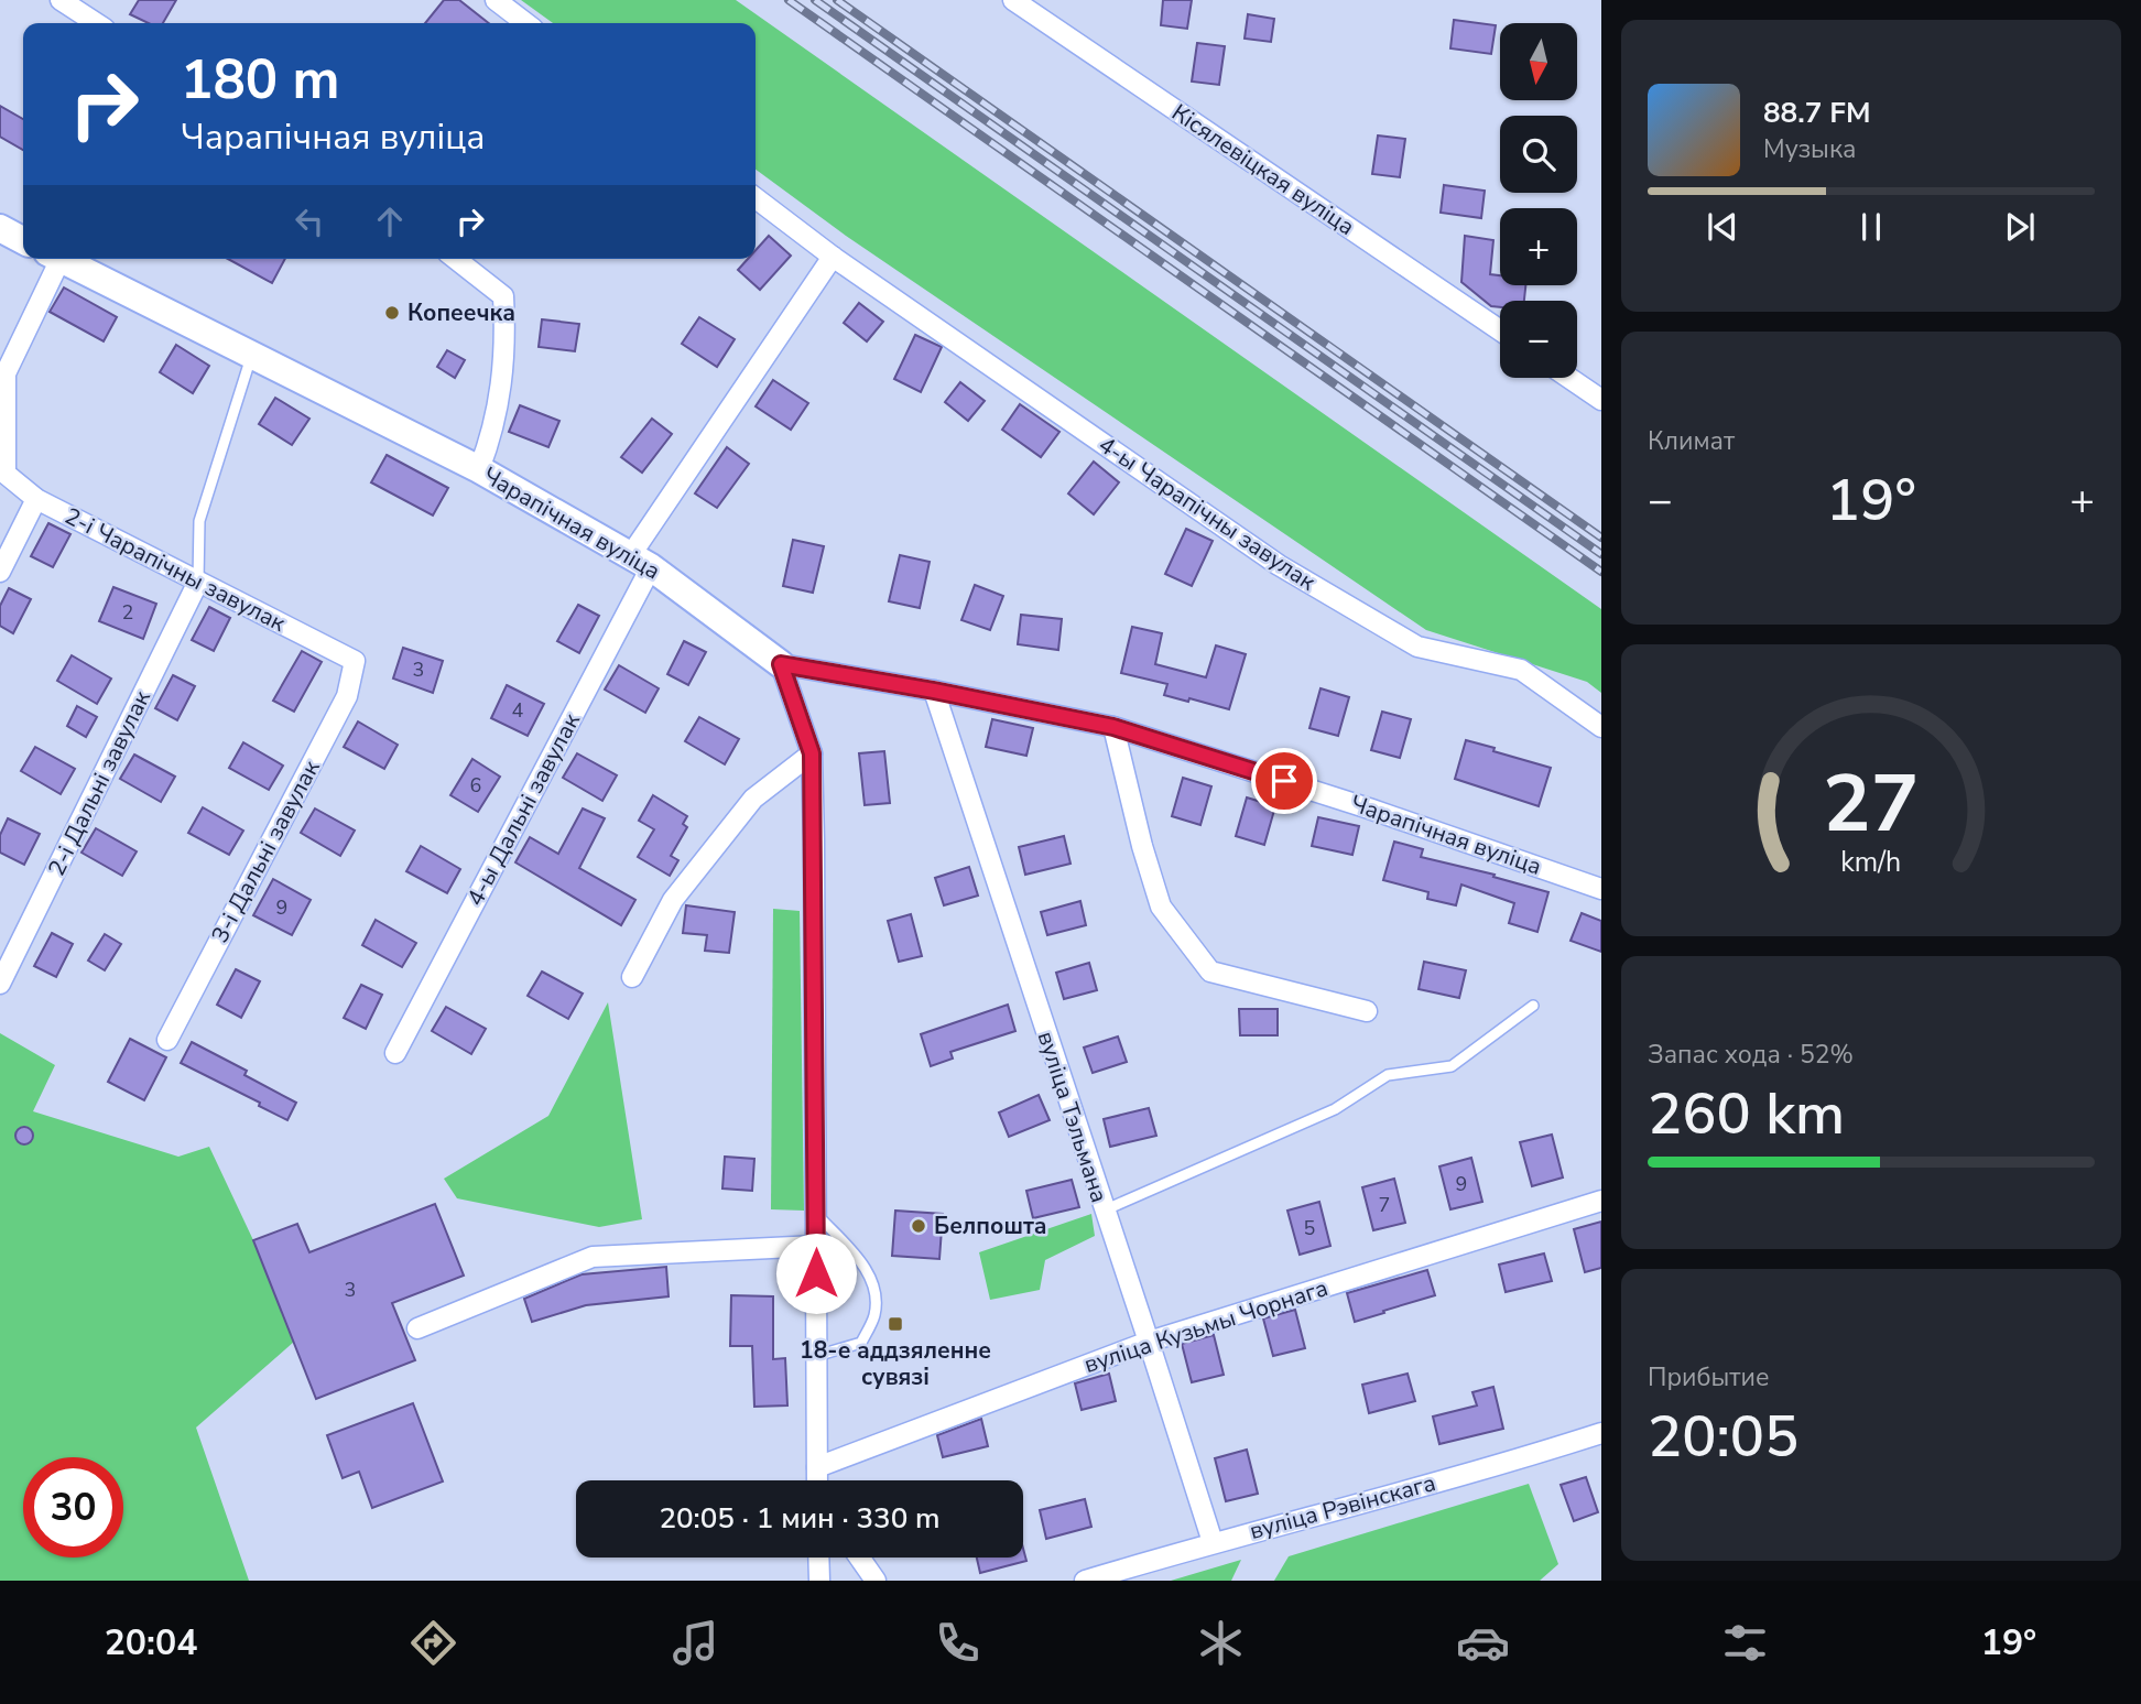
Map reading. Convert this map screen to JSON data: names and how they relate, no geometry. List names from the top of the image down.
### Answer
{
  "streets": {
    "street": [
      "Кісялевіцкая вуліца",
      "4-ы Чарапічны завулак",
      "Чарапічная вуліца",
      "2-і Чарапічны завулак",
      "2-і Дальні завулак",
      "4-ы Дальні завулак",
      "3-і Дальні завулак",
      "вуліца Тэльмана",
      "вуліца Кузьмы Чорнага",
      "вуліца Рэвінскага"
    ]
  },
  "crossings": [
    ["Чарапічная вуліца", "4-ы Дальні завулак"],
    ["Чарапічная вуліца", "вуліца Тэльмана"],
    ["2-і Чарапічны завулак", "2-і Дальні завулак"],
    ["2-і Чарапічны завулак", "3-і Дальні завулак"],
    ["вуліца Тэльмана", "вуліца Кузьмы Чорнага"],
    ["вуліца Тэльмана", "вуліца Рэвінскага"]
  ],
  "places": {
    "other": ["Копеечка", "Белпошта"],
    "transit": ["18-е аддзяленне сувязі"]
  },
  "house_numbers": [
    "2",
    "3",
    "4",
    "6",
    "9",
    "9",
    "7",
    "5",
    "3"
  ],
  "north": "bottom",
  "page": {
    "map_buttons": ["+", "−"],
    "turn": ["180 m", "Чарапічная вуліца"],
    "song": ["88.7 FM", "Музыка"],
    "tile": [
      "Климат",
      ["Запас хода · 52%", "260 km"],
      ["Прибытие", "20:05"]
    ],
    "heat": ["−", "19°", "+"],
    "limit": "30",
    "trip": "20:05 · 1 мин · 330 m",
    "tabs": ["20:04", "19°"],
    "gauge": ["27", "km/h"]
  }
}
